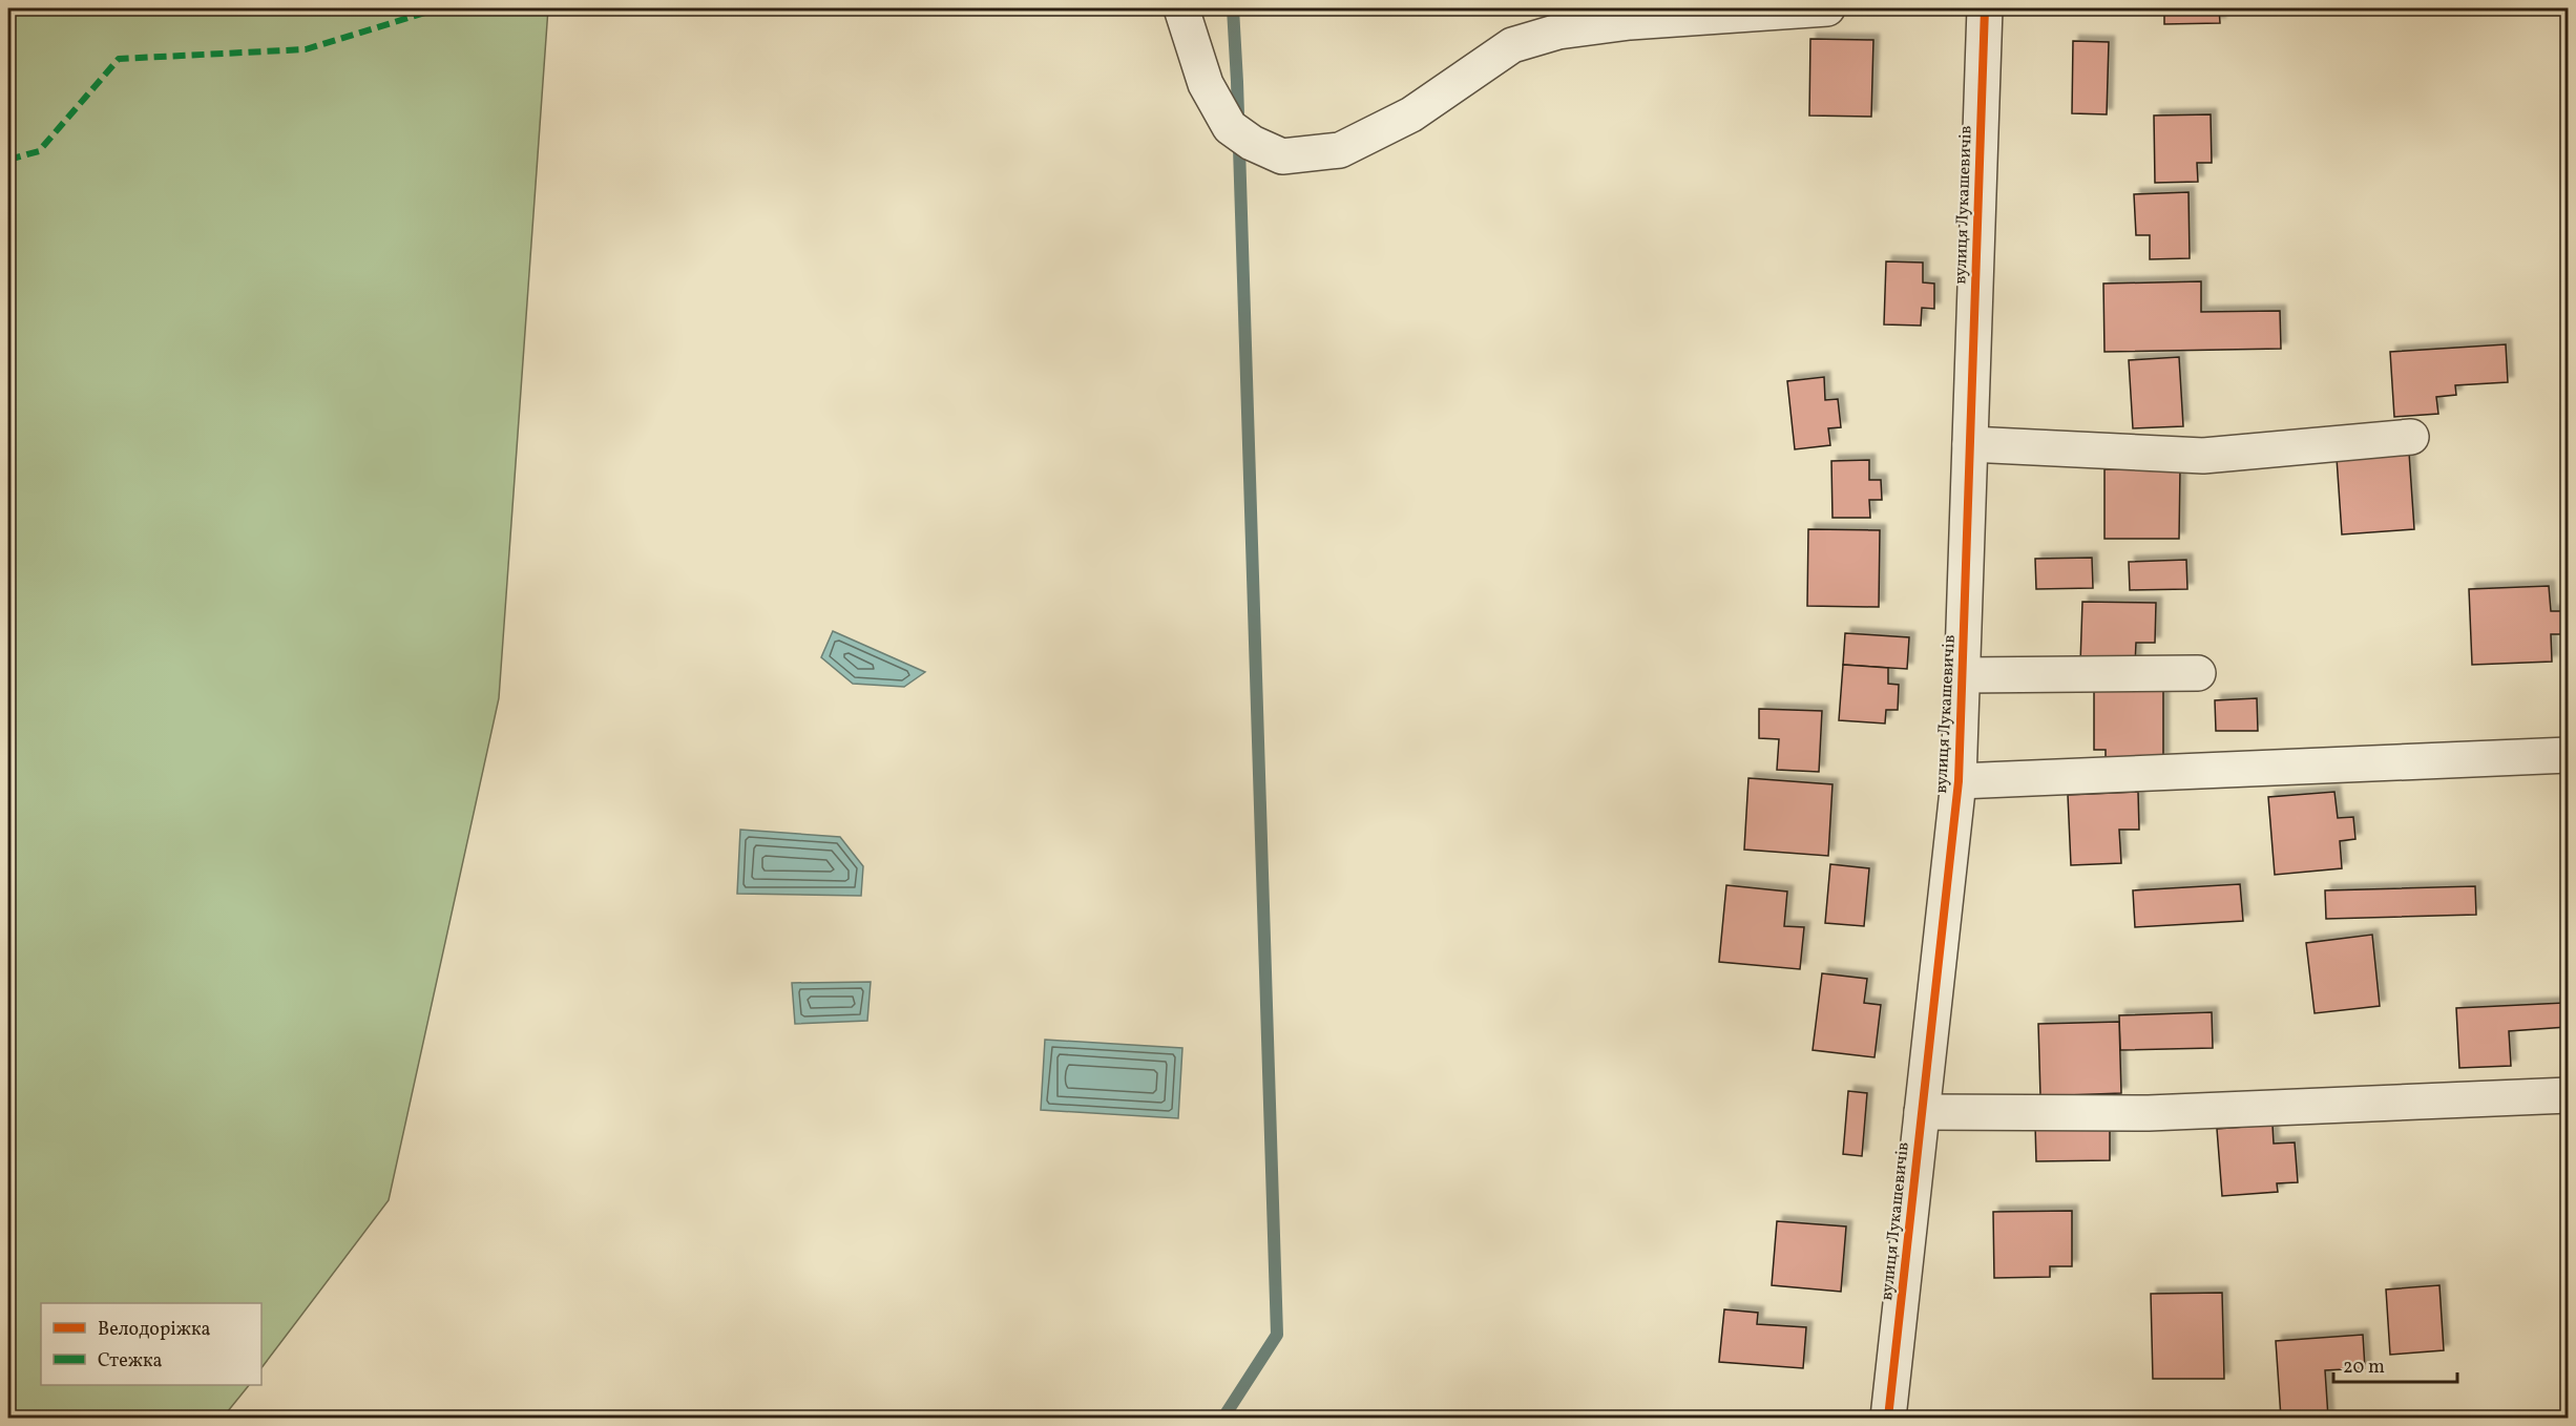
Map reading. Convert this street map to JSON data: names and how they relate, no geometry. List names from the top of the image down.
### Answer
{
  "streets": {
    "street": ["вулиця Лукашевичів"]
  },
  "legend": ["Велодоріжка", "Стежка"],
  "scale_bar": "20 m"
}
